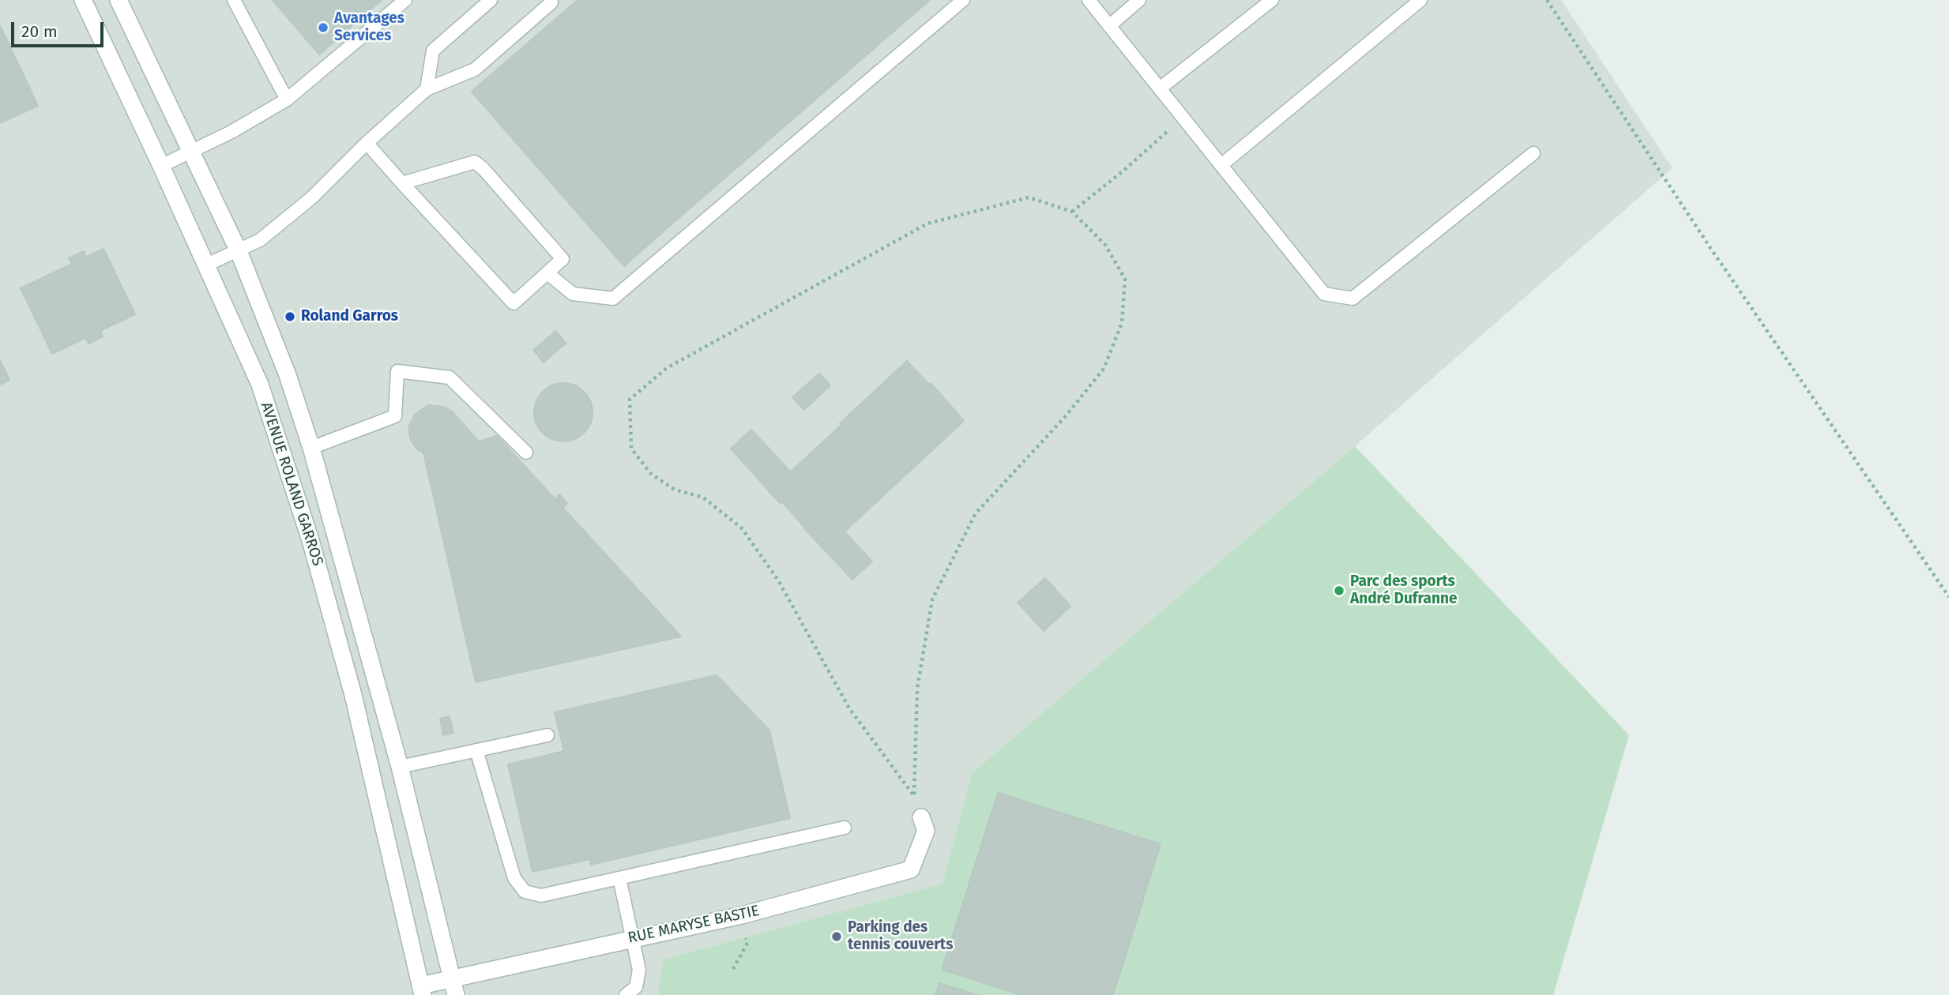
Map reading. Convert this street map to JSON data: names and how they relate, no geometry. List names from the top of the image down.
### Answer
{
  "streets": {
    "street": ["AVENUE ROLAND GARROS", "RUE MARYSE BASTIE"]
  },
  "crossings": [
    ["AVENUE ROLAND GARROS", "RUE MARYSE BASTIE"]
  ],
  "places": [
    "Avantages Services",
    "Roland Garros",
    "Parc des sports André Dufranne",
    "Parking des tennis couverts"
  ],
  "scale_bar": "20 m"
}
